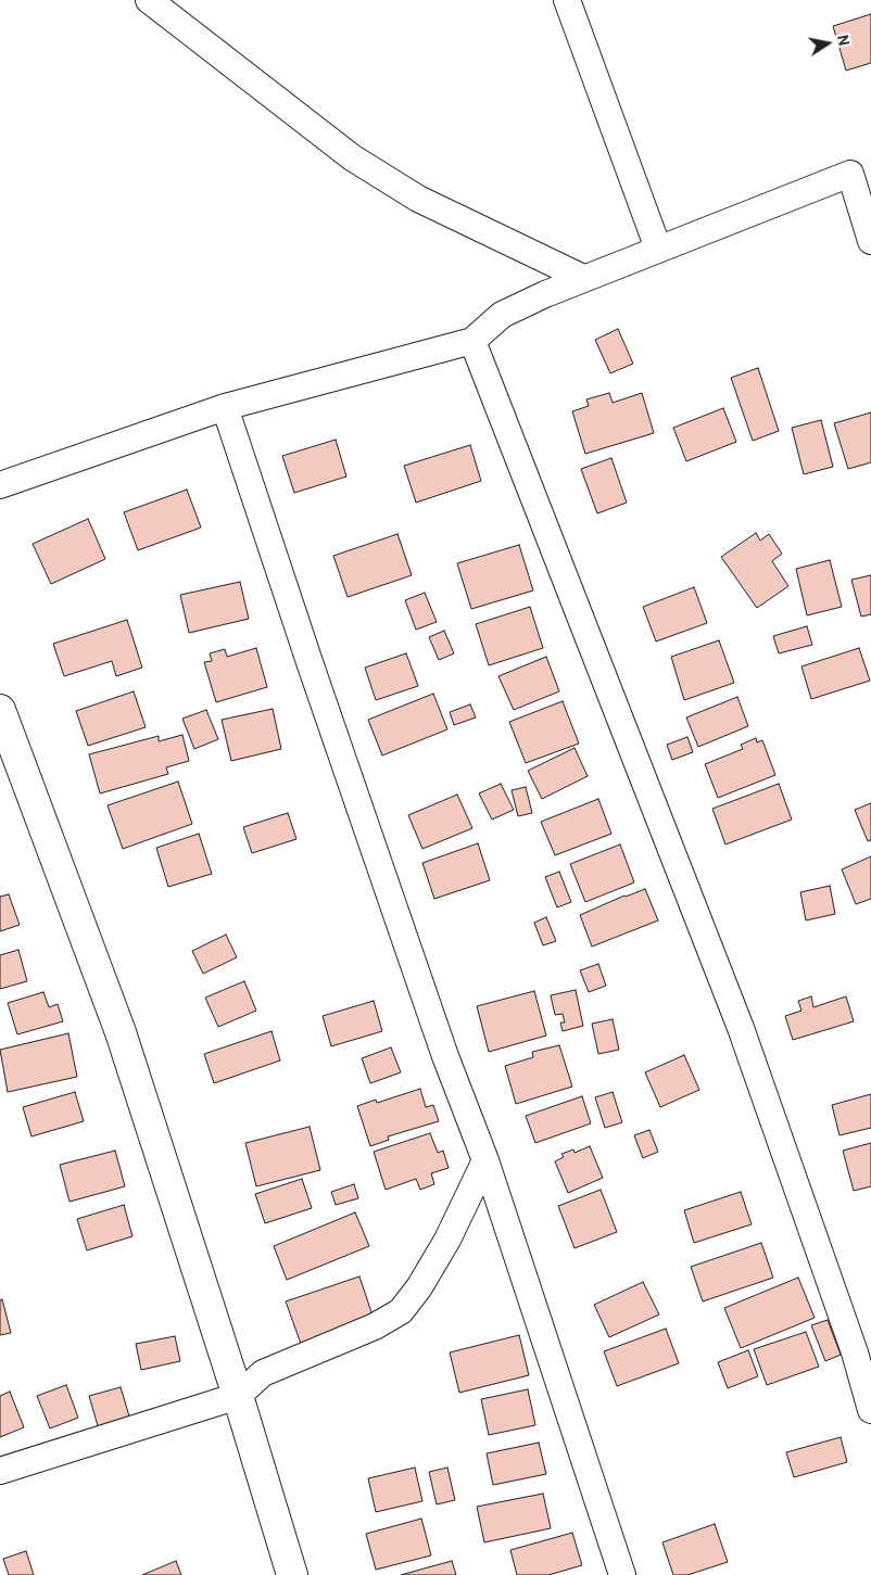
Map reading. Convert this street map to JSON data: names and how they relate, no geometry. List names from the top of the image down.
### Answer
{
  "north": "right"
}
